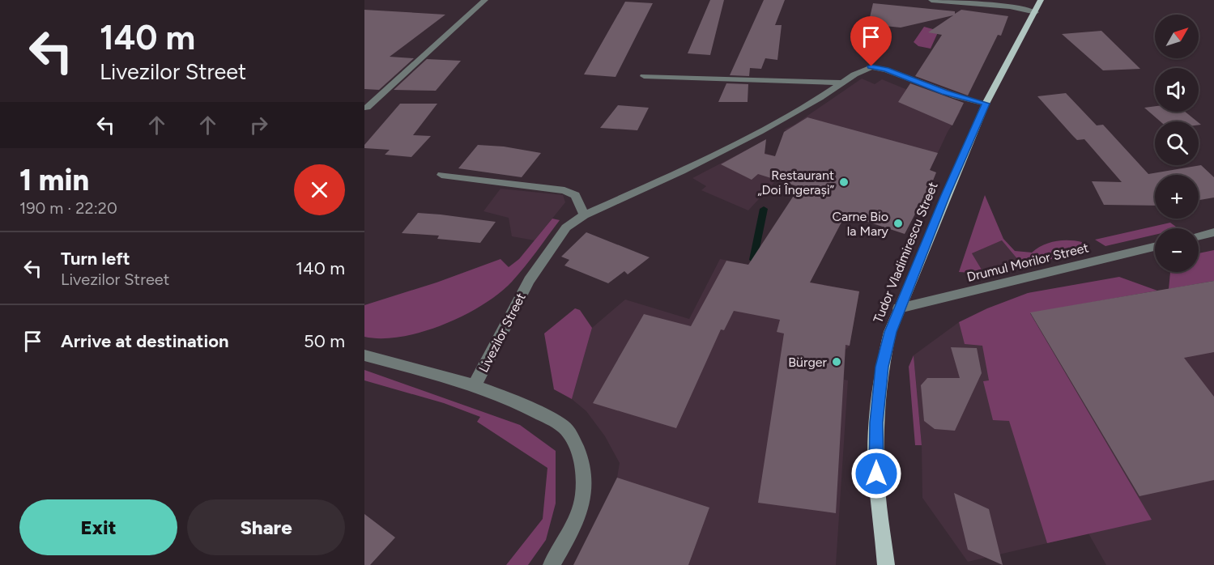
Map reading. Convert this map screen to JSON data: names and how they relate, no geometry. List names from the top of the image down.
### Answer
{
  "streets": {
    "main road": ["Tudor Vladimirescu Street"],
    "street": ["Drumul Morilor Street", "Livezilor Street"]
  },
  "crossings": [
    ["Tudor Vladimirescu Street", "Drumul Morilor Street"],
    ["Tudor Vladimirescu Street", "Livezilor Street"]
  ],
  "places": ["Restaurant „Doi Îngerași”", "Carne Bio la Mary", "Bürger"],
  "north": "top right",
  "page": {
    "turn": ["140 m", "Livezilor Street"],
    "map_buttons": ["+", "−"],
    "heading": ["1 min", "190 m · 22:20"],
    "list": [
      {
        "name": "Turn left",
        "note": "Livezilor Street",
        "value": "140 m"
      },
      {
        "name": "Arrive at destination",
        "value": "50 m"
      }
    ],
    "buttons": ["Exit", "Share"]
  }
}
